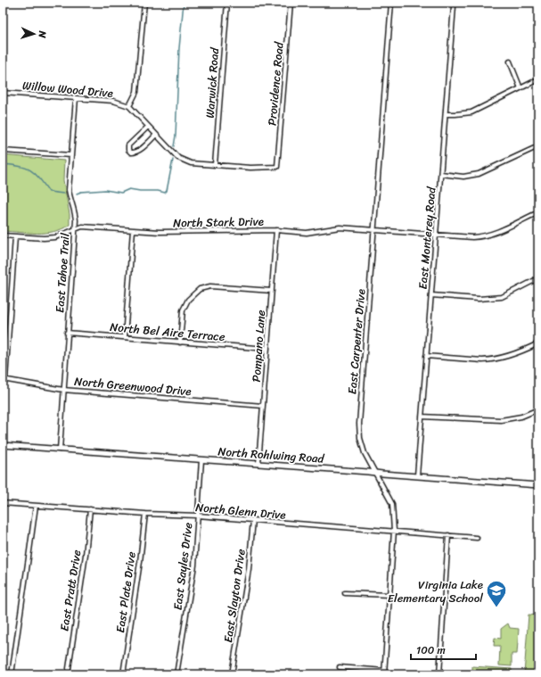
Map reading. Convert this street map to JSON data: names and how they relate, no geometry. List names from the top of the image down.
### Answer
{
  "streets": {
    "street": [
      "Warwick Road",
      "Providence Road",
      "Willow Wood Drive",
      "North Stark Drive",
      "East Monterey Road",
      "East Tahoe Trail",
      "North Bel Aire Terrace",
      "East Carpenter Drive",
      "Pompano Lane",
      "North Greenwood Drive",
      "North Rohlwing Road",
      "North Glenn Drive",
      "East Sayles Drive",
      "East Pratt Drive",
      "East Plate Drive",
      "East Slayton Drive"
    ]
  },
  "crossings": [
    ["Warwick Road", "Willow Wood Drive"],
    ["Providence Road", "Willow Wood Drive"],
    ["Willow Wood Drive", "East Tahoe Trail"],
    ["North Stark Drive", "East Monterey Road"],
    ["North Stark Drive", "East Tahoe Trail"],
    ["North Stark Drive", "East Carpenter Drive"],
    ["North Stark Drive", "Pompano Lane"],
    ["East Monterey Road", "North Rohlwing Road"],
    ["East Tahoe Trail", "North Bel Aire Terrace"],
    ["East Tahoe Trail", "North Greenwood Drive"],
    ["East Tahoe Trail", "North Rohlwing Road"],
    ["North Bel Aire Terrace", "Pompano Lane"],
    ["East Carpenter Drive", "North Rohlwing Road"],
    ["East Carpenter Drive", "North Glenn Drive"],
    ["Pompano Lane", "North Greenwood Drive"],
    ["Pompano Lane", "North Rohlwing Road"],
    ["North Rohlwing Road", "East Sayles Drive"],
    ["North Glenn Drive", "East Sayles Drive"],
    ["North Glenn Drive", "East Pratt Drive"],
    ["North Glenn Drive", "East Plate Drive"],
    ["North Glenn Drive", "East Slayton Drive"]
  ],
  "places": {
    "school or university": ["Virginia Lake Elementary School"]
  },
  "scale_bar": "100 m",
  "north": "right"
}
